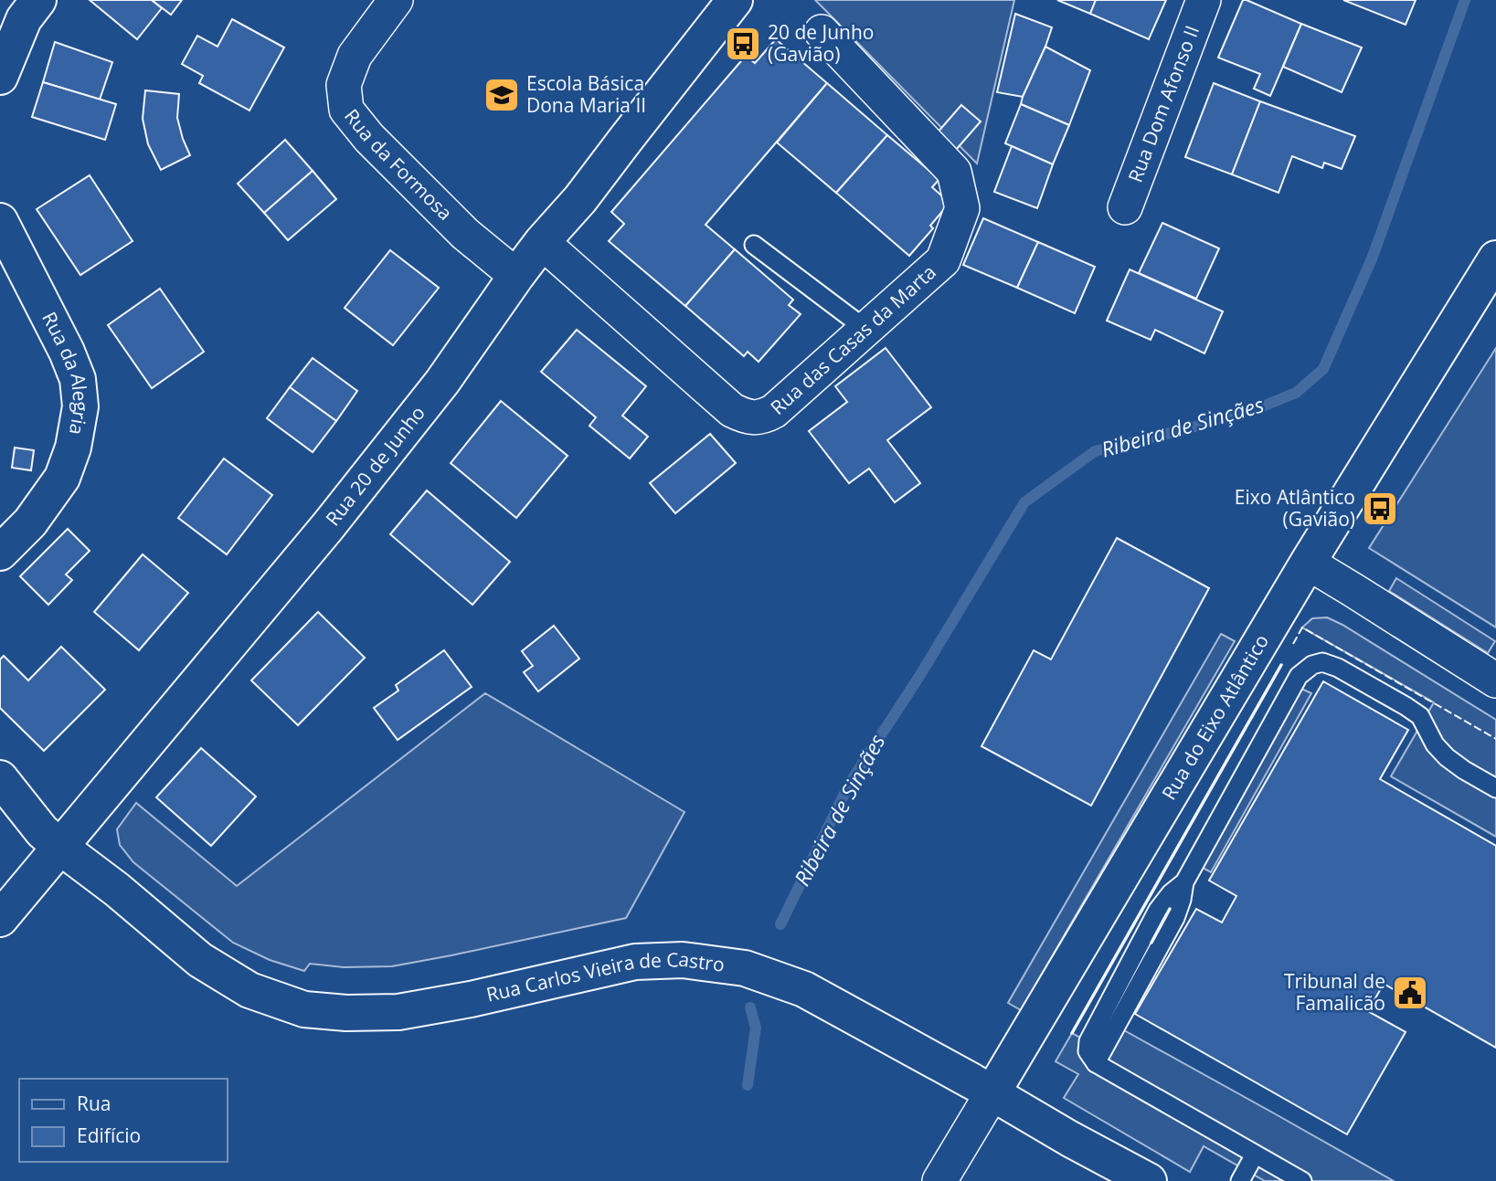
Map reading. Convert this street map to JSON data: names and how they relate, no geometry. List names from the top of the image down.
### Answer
{
  "streets": {
    "street": [
      "Rua Dom Afonso II",
      "Rua da Formosa",
      "Rua das Casas da Marta",
      "Rua da Alegria",
      "Rua 20 de Junho",
      "Rua do Eixo Atlântico",
      "Rua Carlos Vieira de Castro"
    ]
  },
  "crossings": [
    ["Rua da Formosa", "Rua 20 de Junho"],
    ["Rua das Casas da Marta", "Rua 20 de Junho"],
    ["Rua 20 de Junho", "Rua Carlos Vieira de Castro"],
    ["Rua do Eixo Atlântico", "Rua Carlos Vieira de Castro"]
  ],
  "water": ["Ribeira de Sinçães"],
  "places": {
    "bus stop": ["20 de Junho (Gavião)", "Eixo Atlântico (Gavião)"],
    "school or university": ["Escola Básica Dona Maria II"],
    "public building": ["Tribunal de Famalicão"]
  },
  "legend": ["Rua", "Edifício"]
}
